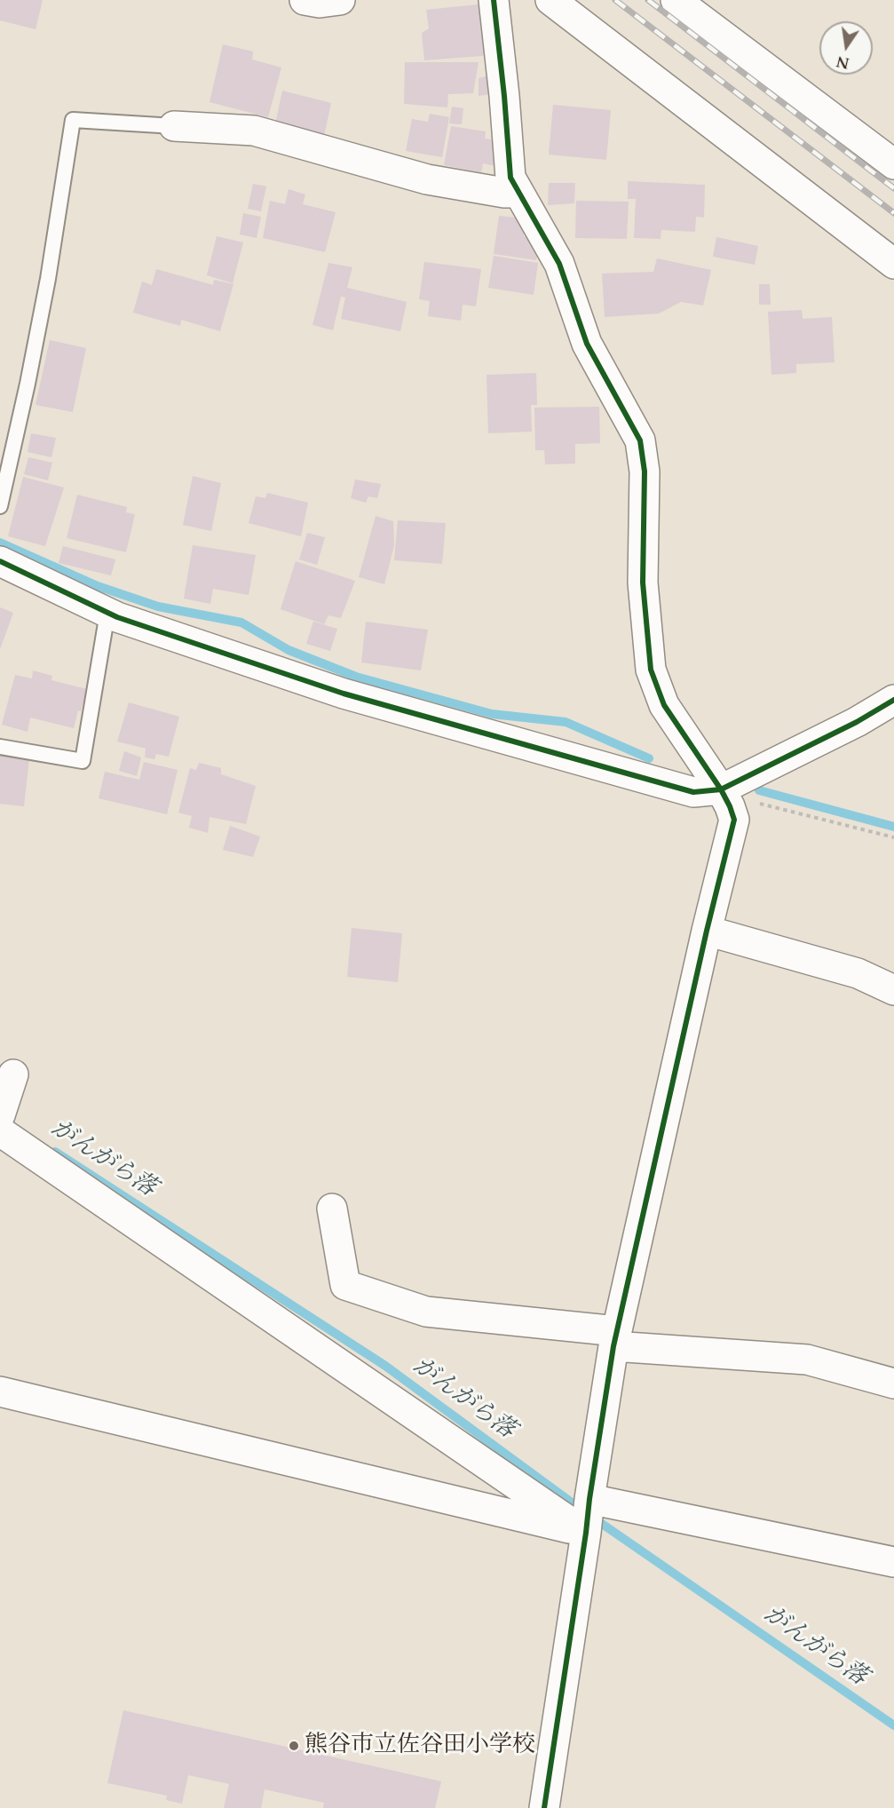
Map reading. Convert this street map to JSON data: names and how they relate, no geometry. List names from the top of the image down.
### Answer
{
  "water": ["がんがら落"],
  "places": ["熊谷市立佐谷田小学校"],
  "north": "bottom"
}
